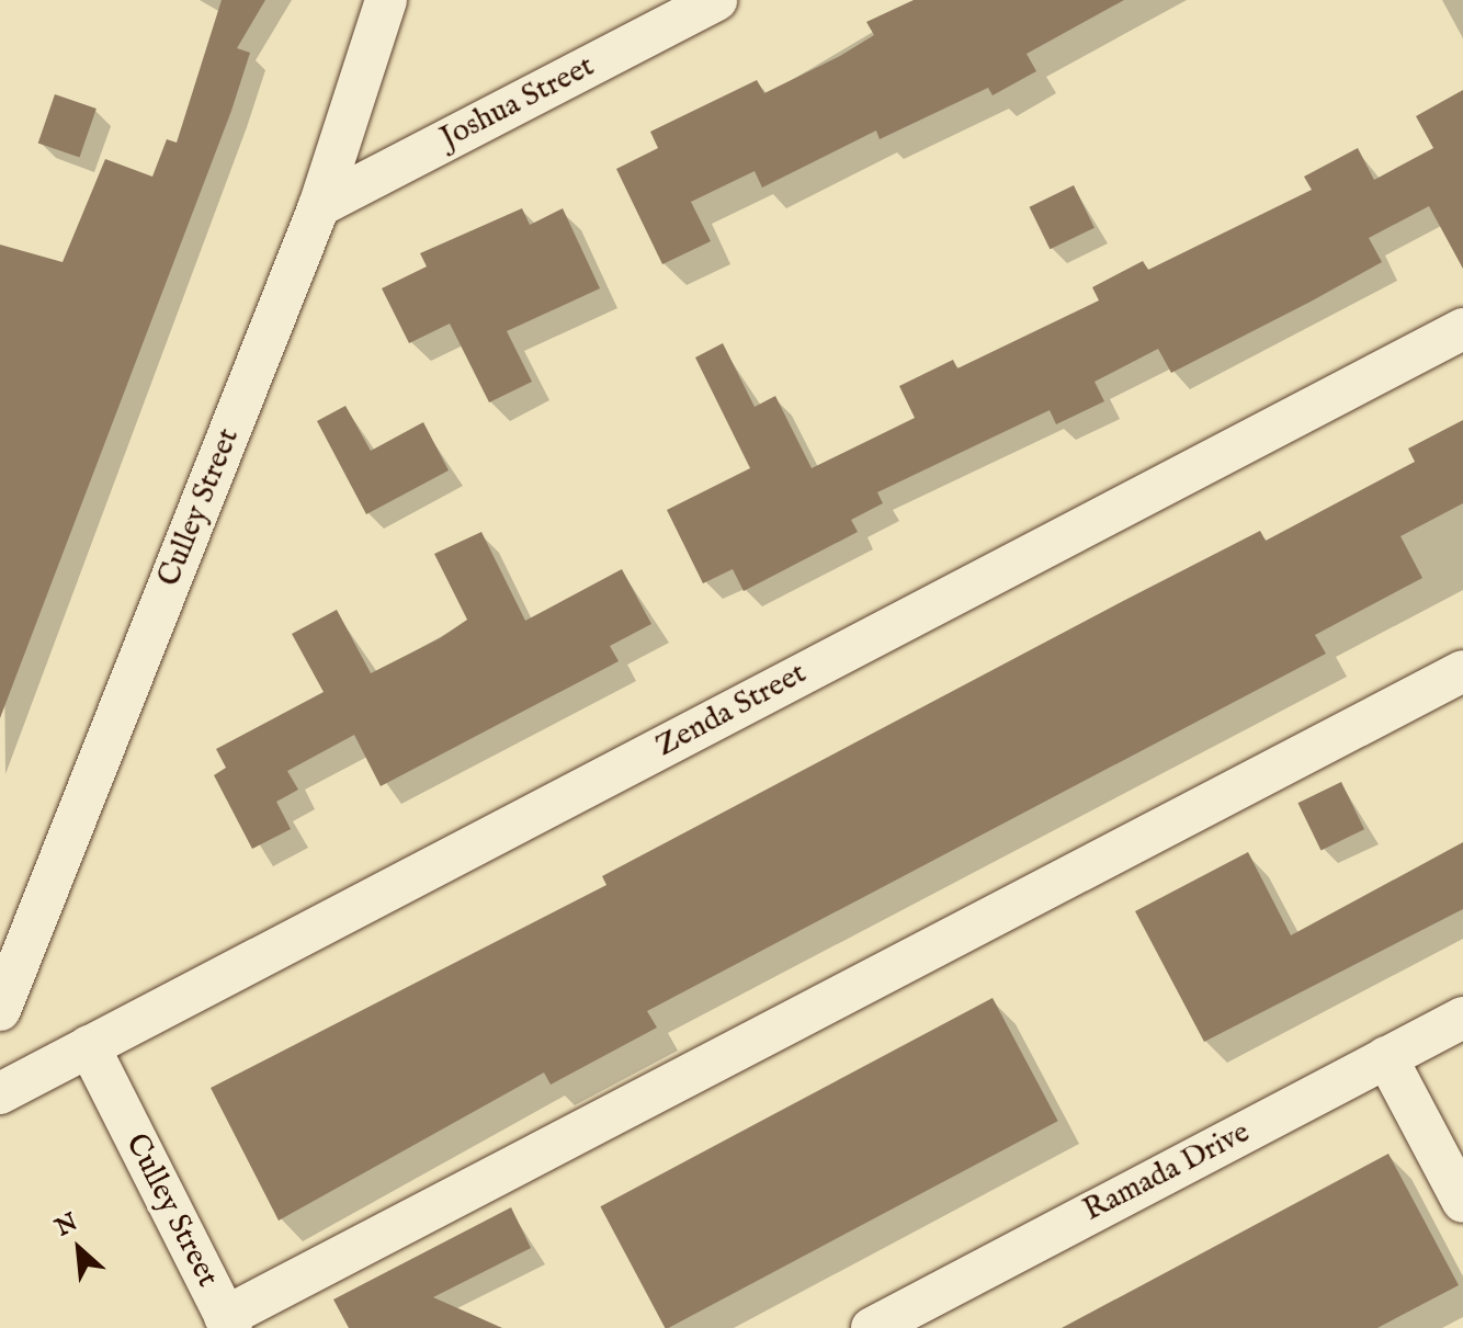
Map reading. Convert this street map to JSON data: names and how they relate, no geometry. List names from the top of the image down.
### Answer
{
  "streets": {
    "street": [
      "Joshua Street",
      "Culley Street",
      "Zenda Street",
      "Ramada Drive"
    ]
  },
  "crossings": [
    ["Joshua Street", "Culley Street"],
    ["Culley Street", "Zenda Street"]
  ],
  "north": "top left"
}
